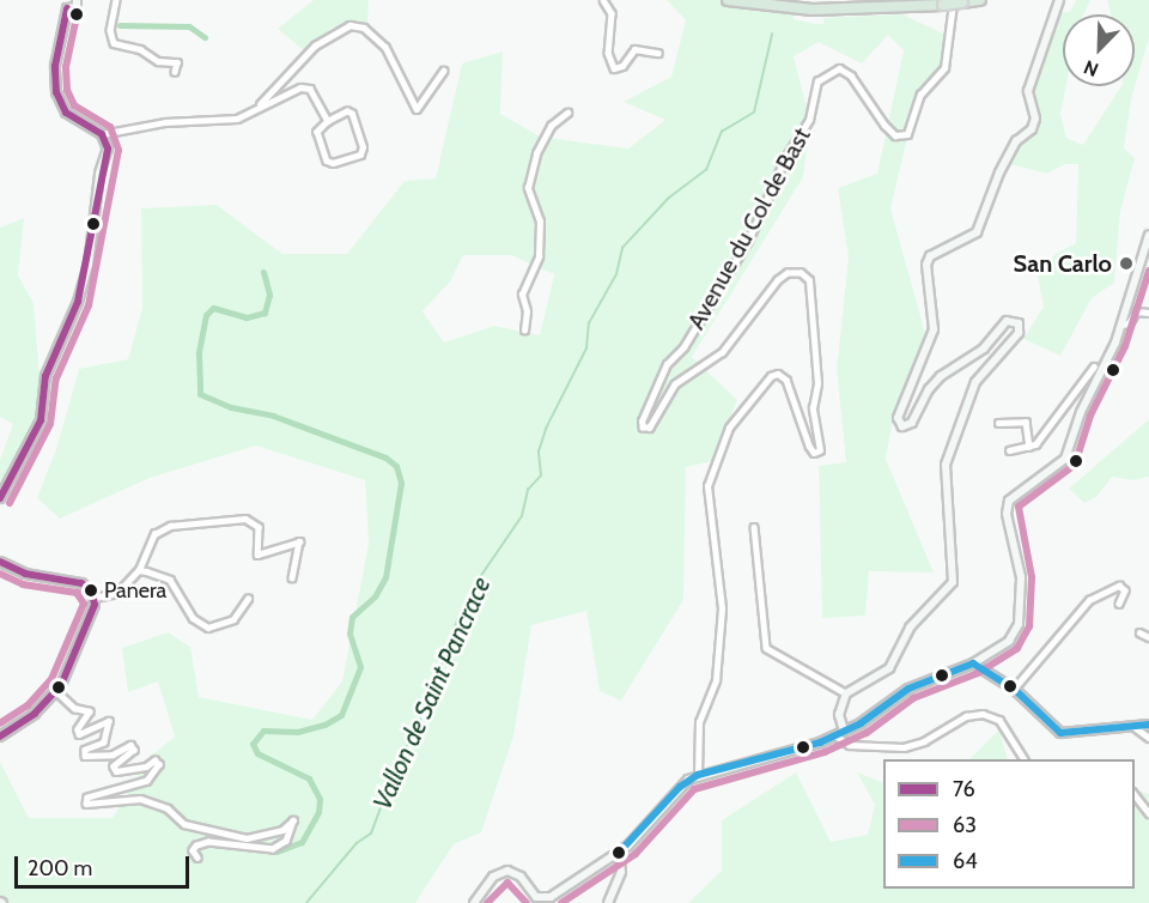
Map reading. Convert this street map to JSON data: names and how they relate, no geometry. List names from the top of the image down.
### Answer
{
  "streets": {
    "street": ["Avenue du Col de Bast"]
  },
  "water": ["Vallon de Saint Pancrace"],
  "places": ["San Carlo", "Panera"],
  "lines": ["transit line 76", "transit line 63", "transit line 64"],
  "legend": ["76", "63", "64"],
  "scale_bar": "200 m",
  "north": "bottom left"
}
